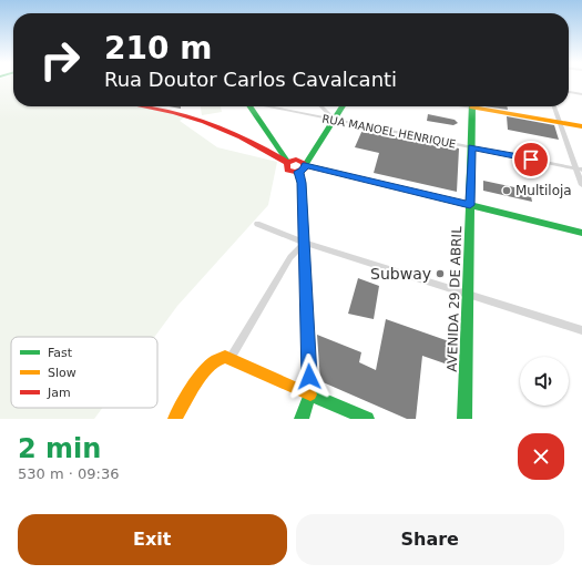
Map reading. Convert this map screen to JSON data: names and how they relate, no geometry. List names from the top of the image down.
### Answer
{
  "streets": {
    "main road": ["AVENIDA 29 DE ABRIL"],
    "street": ["RUA MANOEL HENRIQUE"]
  },
  "crossings": [
    ["RUA MANOEL HENRIQUE", "AVENIDA 29 DE ABRIL"]
  ],
  "places": ["Multiloja", "Subway"],
  "legend": ["Fast", "Slow", "Jam"],
  "page": {
    "turn": ["210 m", "Rua Doutor Carlos Cavalcanti"],
    "heading": ["2 min", "530 m · 09:36"],
    "buttons": ["Exit", "Share"]
  }
}
